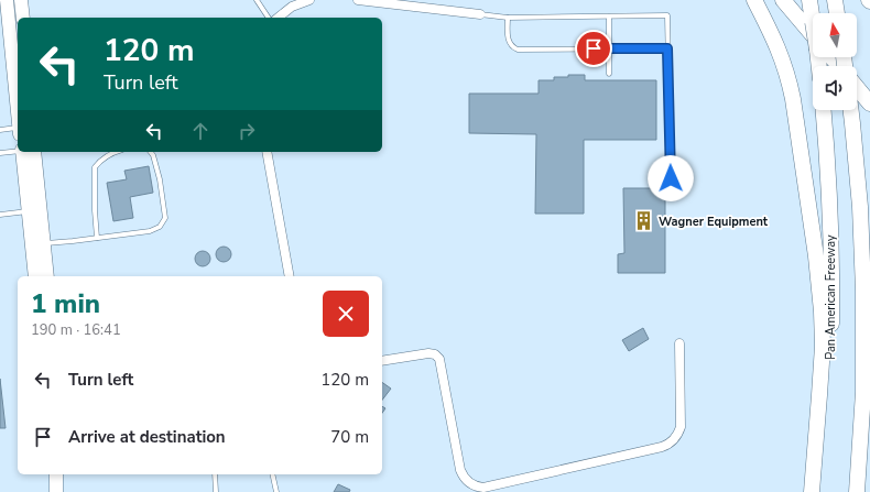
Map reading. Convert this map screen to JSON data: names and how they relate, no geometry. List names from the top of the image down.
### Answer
{
  "streets": {
    "highway": ["Pan American Freeway"]
  },
  "places": {
    "building": ["Wagner Equipment"]
  },
  "north": "top",
  "page": {
    "turn": ["120 m", "Turn left"],
    "heading": ["1 min", "190 m · 16:41"],
    "list": [
      {
        "name": "Turn left",
        "value": "120 m"
      },
      {
        "name": "Arrive at destination",
        "value": "70 m"
      }
    ]
  }
}
